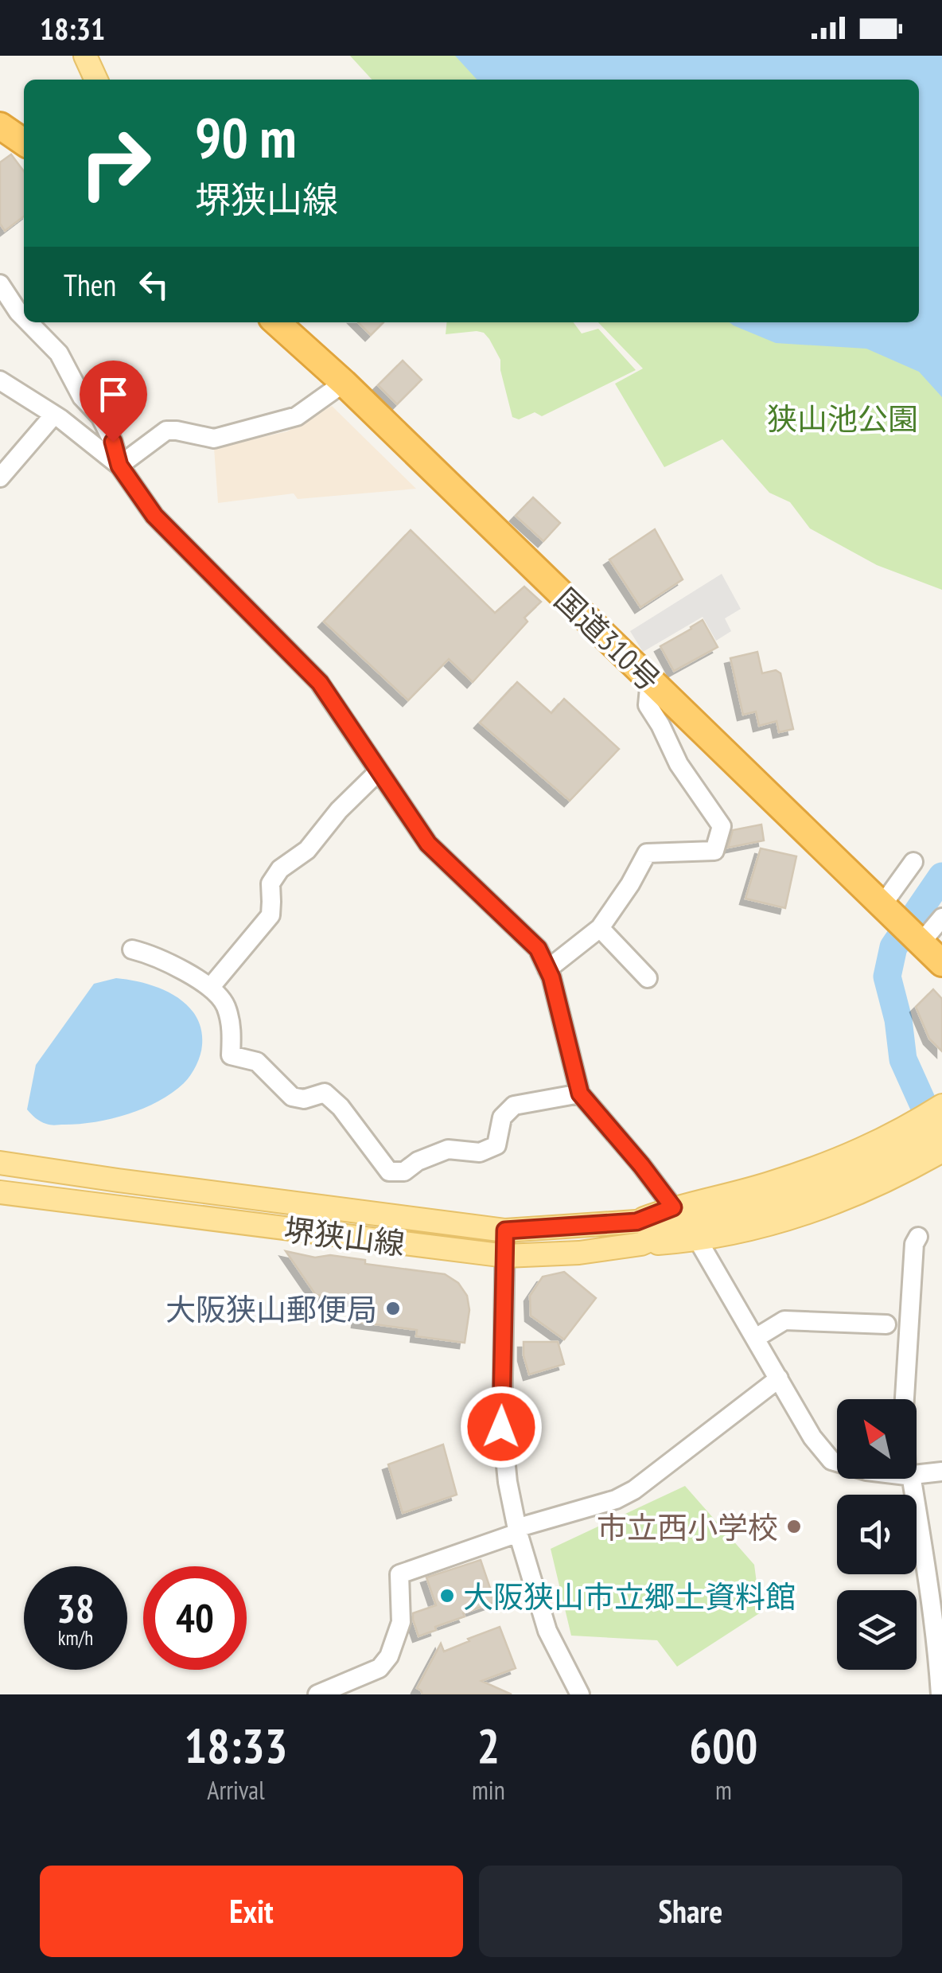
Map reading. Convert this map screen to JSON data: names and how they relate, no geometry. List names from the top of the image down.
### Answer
{
  "streets": {
    "highway": ["国道310号"],
    "main road": ["堺狭山線"]
  },
  "parks": ["狭山池公園"],
  "places": ["大阪狭山郵便局", "市立西小学校", "大阪狭山市立郷土資料館"],
  "north": "top left",
  "page": {
    "status": "18:31",
    "turn": ["90 m", "堺狭山線"],
    "then": "Then",
    "speed": "38 km/h",
    "limit": "40",
    "eta": [
      "18:33",
      "Arrival",
      "2",
      "min",
      "600",
      "m"
    ],
    "buttons": ["Exit", "Share"]
  }
}
